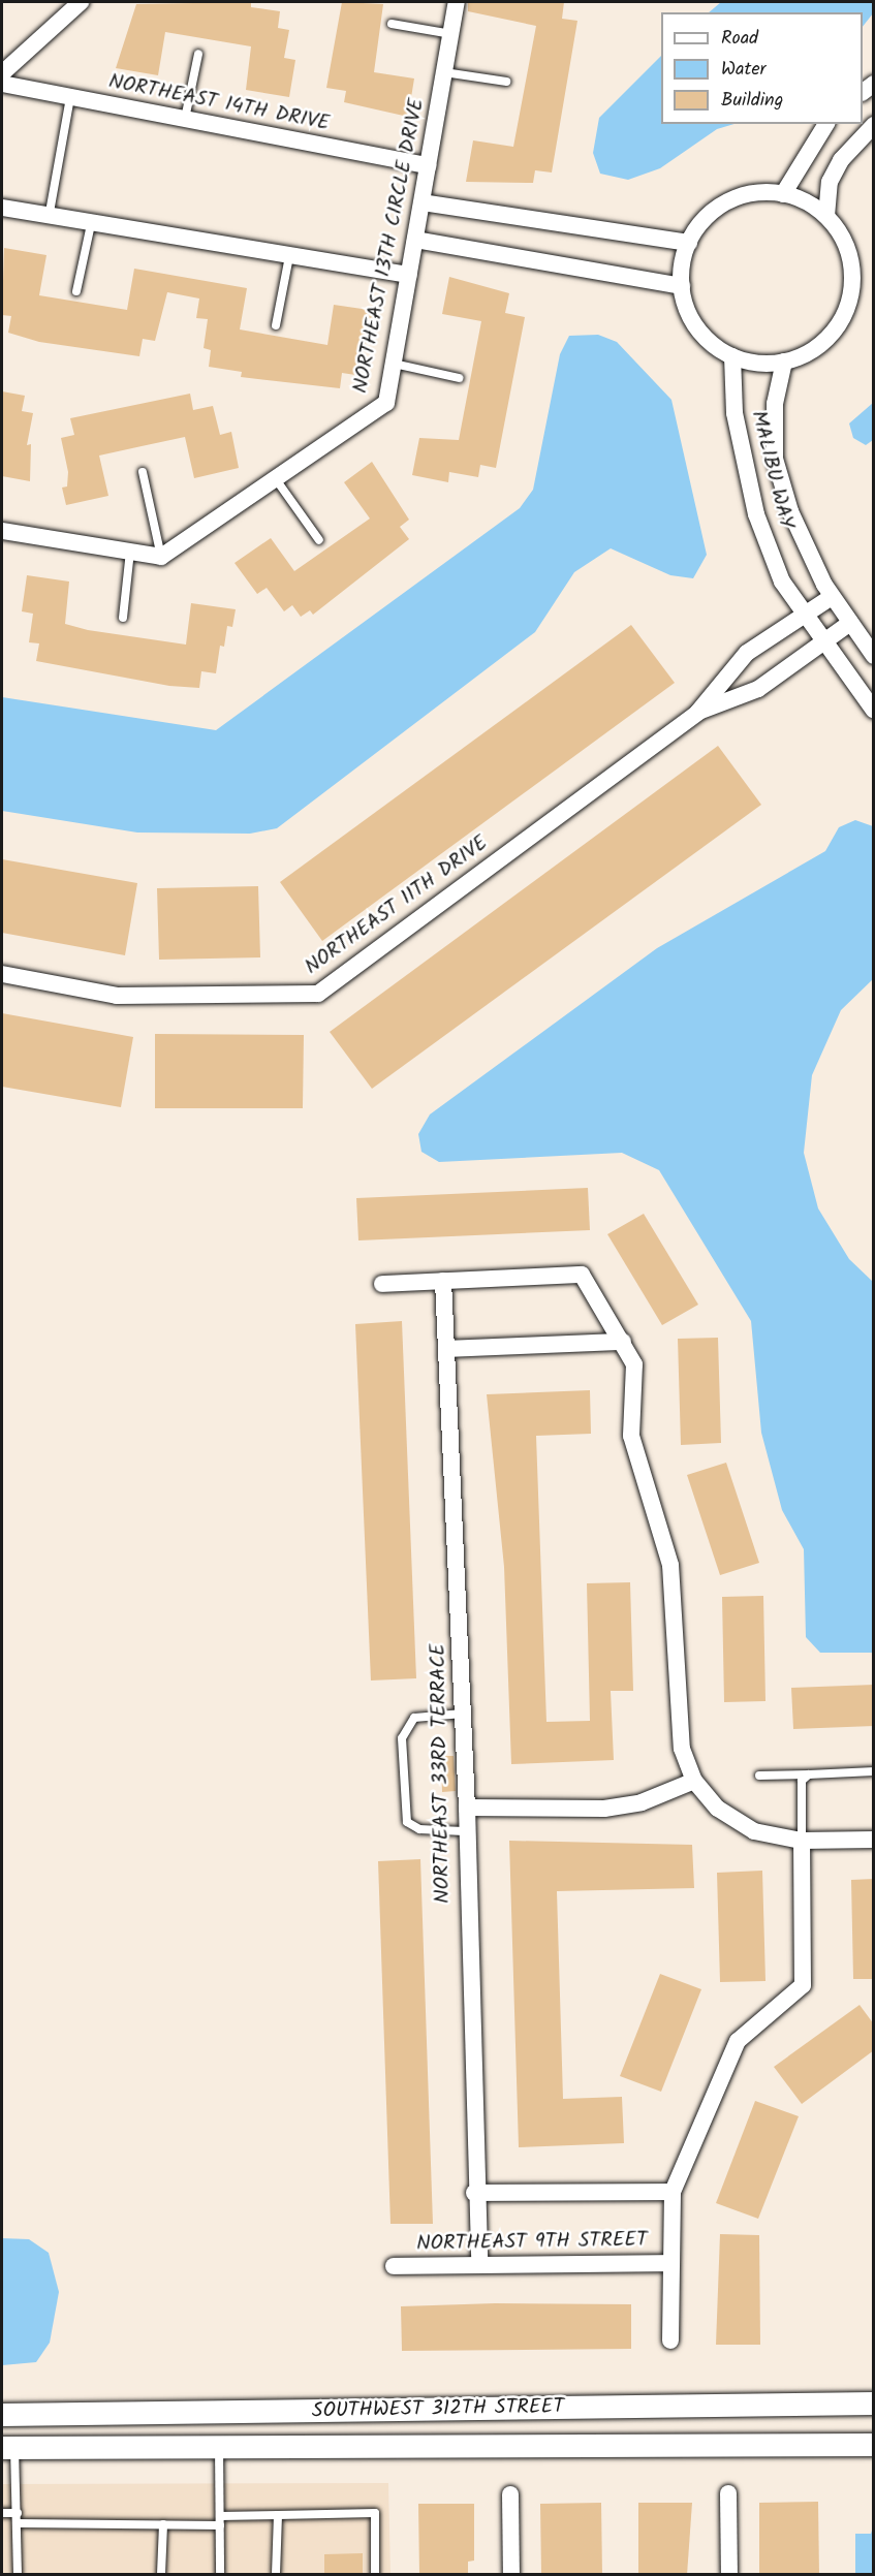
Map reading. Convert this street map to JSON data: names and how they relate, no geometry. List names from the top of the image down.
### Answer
{
  "streets": {
    "main road": ["SOUTHWEST 312TH STREET"],
    "street": [
      "NORTHEAST 14TH DRIVE",
      "NORTHEAST 13TH CIRCLE DRIVE",
      "MALIBU WAY",
      "NORTHEAST 11TH DRIVE",
      "NORTHEAST 33RD TERRACE",
      "NORTHEAST 9TH STREET"
    ]
  },
  "crossings": [
    ["NORTHEAST 14TH DRIVE", "NORTHEAST 13TH CIRCLE DRIVE"],
    ["MALIBU WAY", "NORTHEAST 11TH DRIVE"],
    ["NORTHEAST 33RD TERRACE", "NORTHEAST 9TH STREET"]
  ],
  "legend": ["Road", "Water", "Building"]
}
